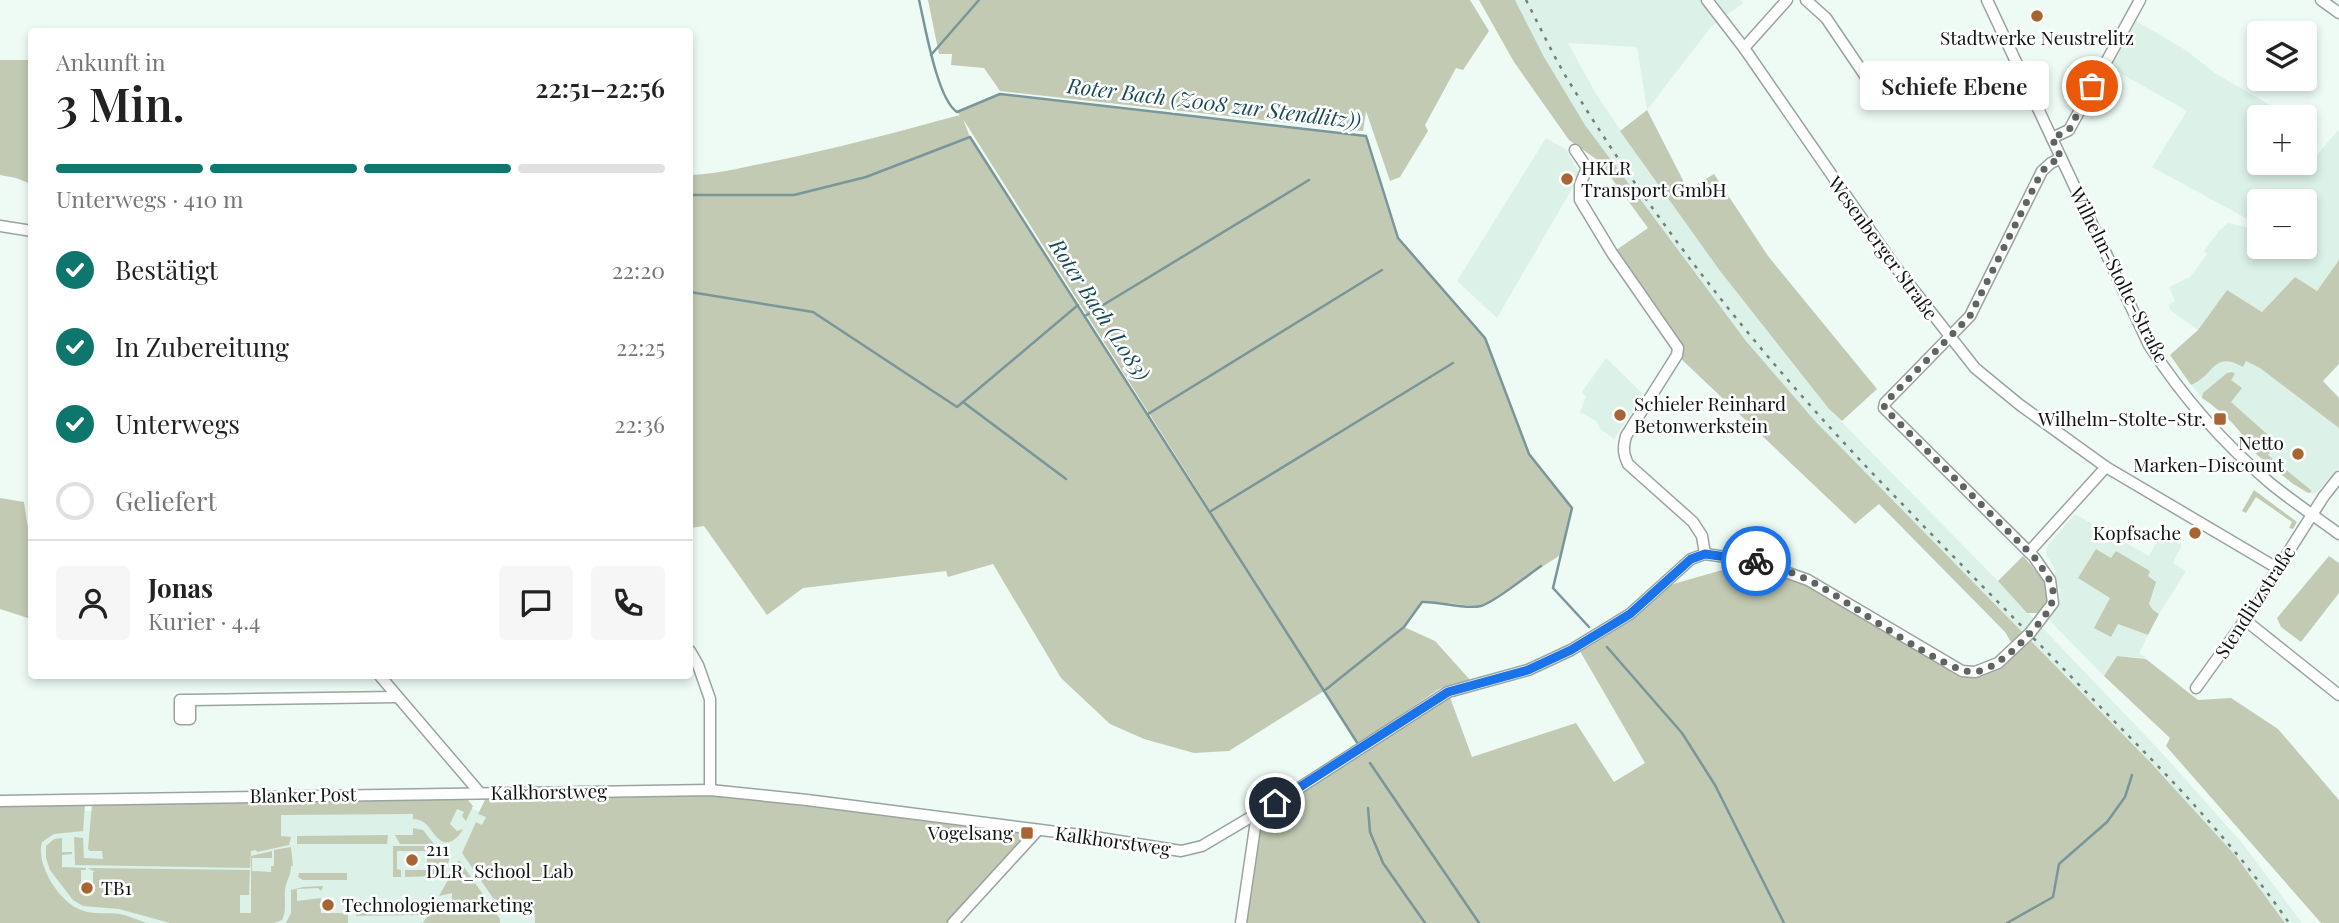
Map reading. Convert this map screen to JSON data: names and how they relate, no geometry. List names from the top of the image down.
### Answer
{
  "streets": {
    "street": [
      "Wesenberger Straße",
      "Wilhelm-Stolte-Straße",
      "Stendlitzstraße",
      "Kalkhorstweg",
      "Blanker Post"
    ]
  },
  "crossings": [
    ["Wesenberger Straße", "Stendlitzstraße"],
    ["Wilhelm-Stolte-Straße", "Stendlitzstraße"],
    ["Kalkhorstweg", "Blanker Post"]
  ],
  "water": ["Roter Bach (Z008 zur Stendlitz))", "Roter Bach (L083)"],
  "places": {
    "other": [
      "Stadtwerke Neustrelitz",
      "Schiefe Ebene",
      "HKLR Transport GmbH",
      "Schieler Reinhard Betonwerkstein",
      "Netto Marken-Discount",
      "Kopfsache",
      "211 DLR_School_Lab",
      "TB1",
      "Technologiemarketing"
    ],
    "transit": ["Wilhelm-Stolte-Str.", "Vogelsang"]
  },
  "page": {
    "map_buttons": ["+", "−"],
    "heading": ["3 Min.", "Ankunft in", "22:51–22:56"],
    "panel": ["Jonas", "Kurier · 4.4"],
    "bubble": "Schiefe Ebene",
    "bar": "Unterwegs · 410 m",
    "list": [
      ["Bestätigt", "22:20"],
      ["In Zubereitung", "22:25"],
      ["Unterwegs", "22:36"],
      "Geliefert"
    ]
  }
}
